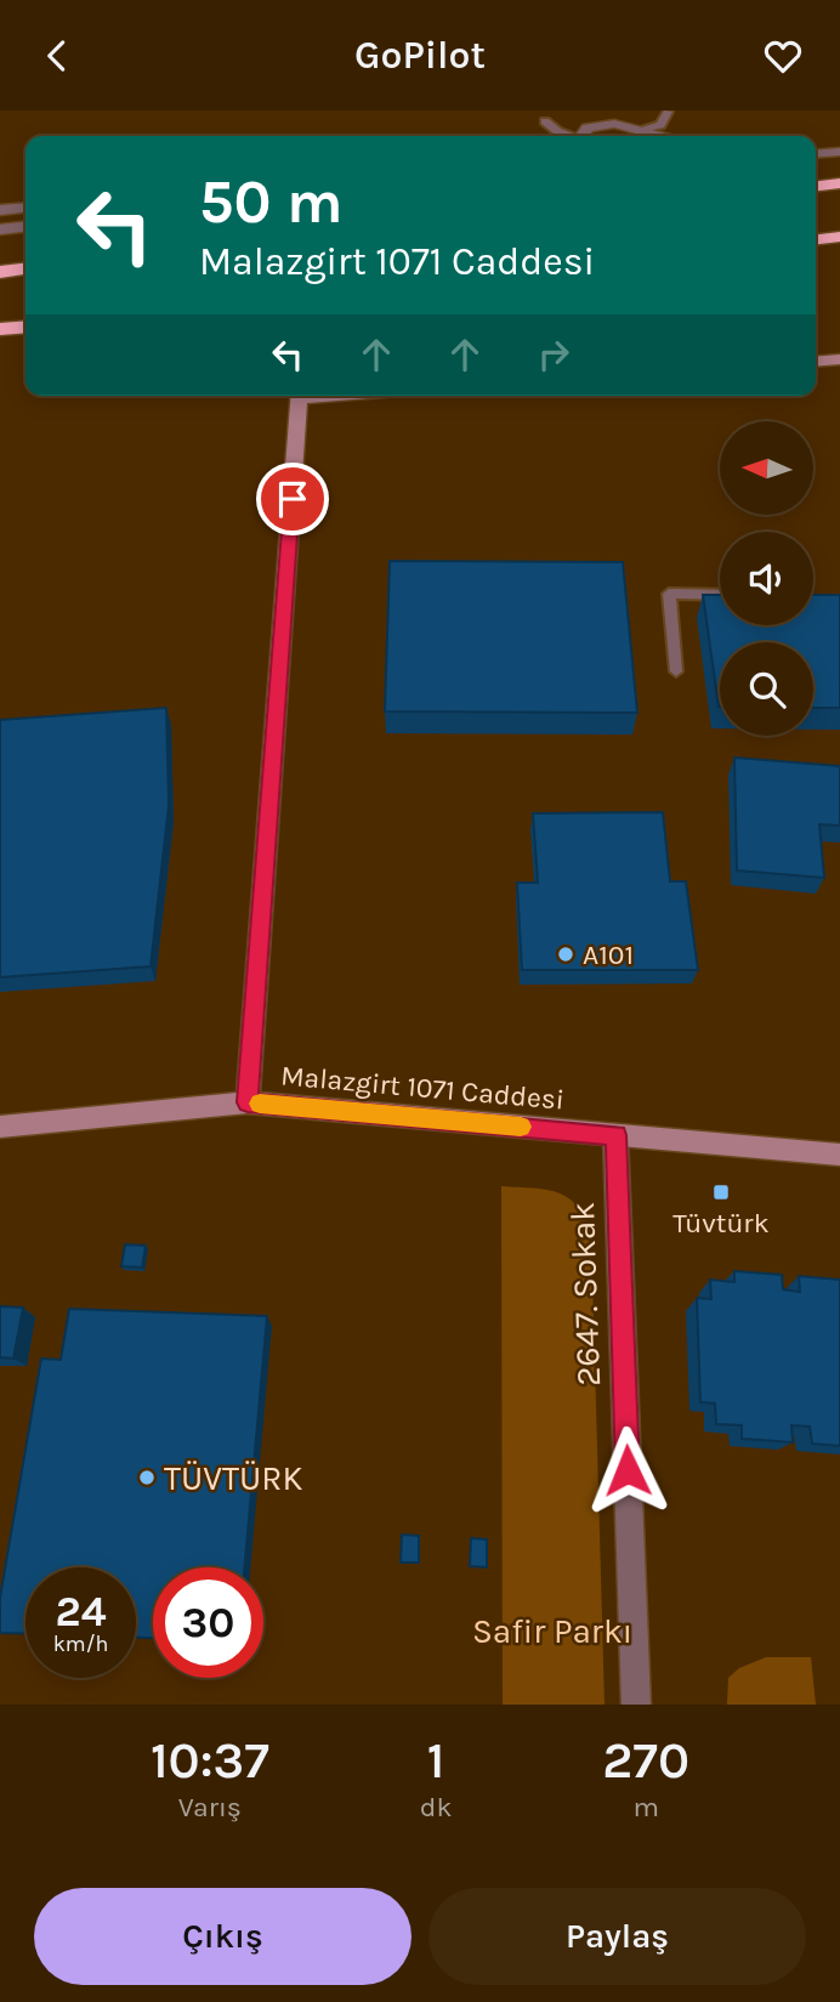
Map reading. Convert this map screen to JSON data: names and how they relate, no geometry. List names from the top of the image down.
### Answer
{
  "streets": {
    "street": ["Malazgirt 1071 Caddesi", "2647. Sokak"]
  },
  "crossings": [
    ["Malazgirt 1071 Caddesi", "2647. Sokak"]
  ],
  "parks": ["Safir Parkı"],
  "places": {
    "other": ["A101", "TÜVTÜRK"],
    "transit": ["Tüvtürk"]
  },
  "north": "left",
  "page": {
    "header": "GoPilot",
    "turn": ["50 m", "Malazgirt 1071 Caddesi"],
    "speed": "24 km/h",
    "limit": "30",
    "eta": [
      "10:37",
      "Varış",
      "1",
      "dk",
      "270",
      "m"
    ],
    "buttons": ["Çıkış", "Paylaş"]
  }
}
